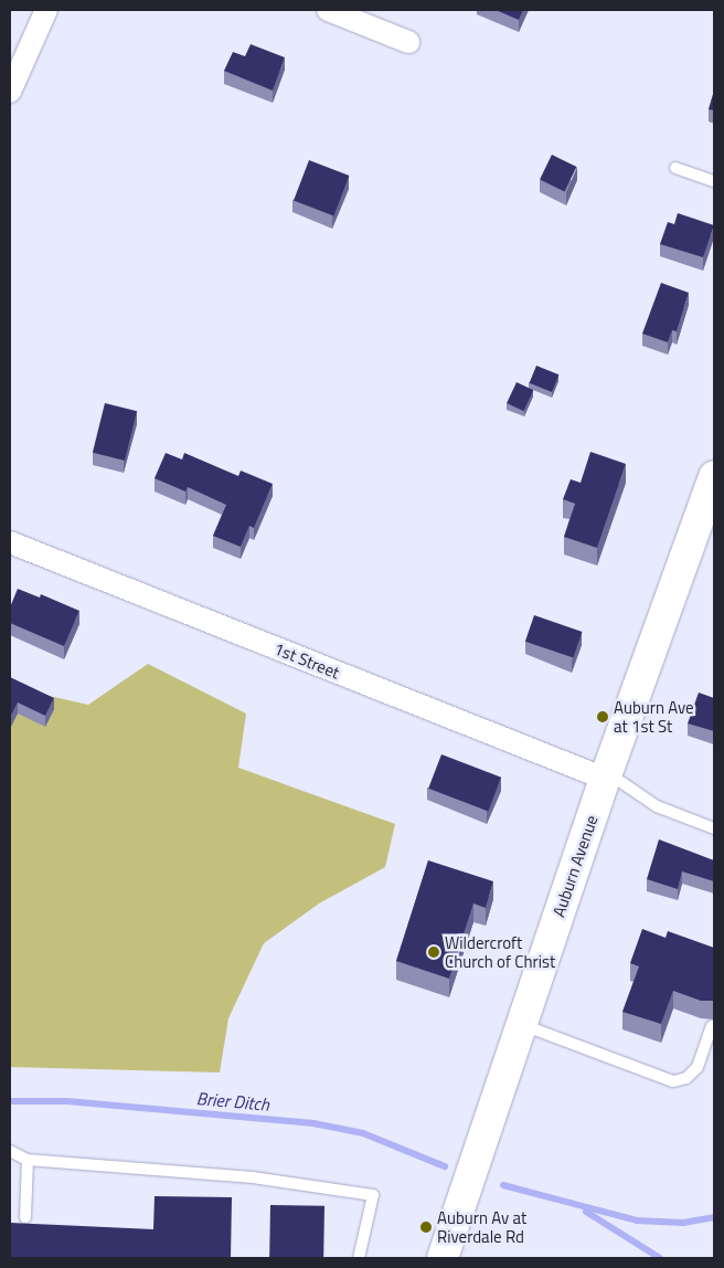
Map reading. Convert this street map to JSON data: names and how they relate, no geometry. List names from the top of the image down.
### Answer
{
  "streets": {
    "street": ["1st Street", "Auburn Avenue"]
  },
  "crossings": [
    ["1st Street", "Auburn Avenue"]
  ],
  "water": ["Brier Ditch"],
  "places": ["Auburn Ave at 1st St", "Wildercroft Church of Christ", "Auburn Av at Riverdale Rd"]
}
